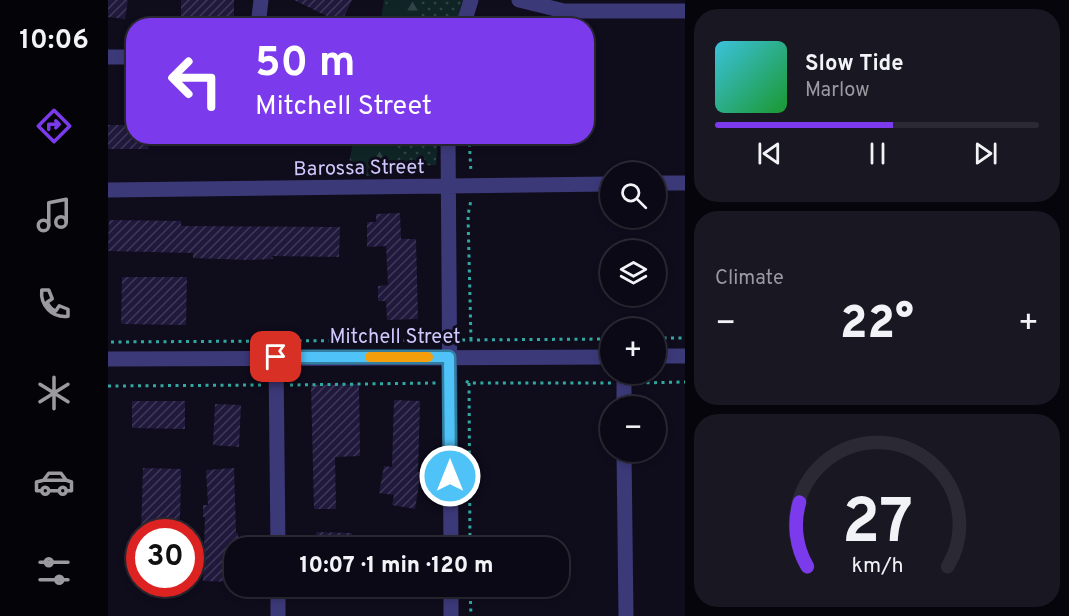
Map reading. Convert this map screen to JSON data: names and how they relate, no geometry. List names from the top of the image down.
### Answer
{
  "streets": {
    "street": ["Barossa Street", "Mitchell Street"]
  },
  "page": {
    "tabs": "10:06",
    "turn": ["50 m", "Mitchell Street"],
    "song": ["Slow Tide", "Marlow"],
    "map_buttons": ["+", "−"],
    "tile": "Climate",
    "heat": ["−", "22°", "+"],
    "limit": "30",
    "trip": "10:07 · 1 min · 120 m",
    "gauge": ["27", "km/h"]
  }
}
